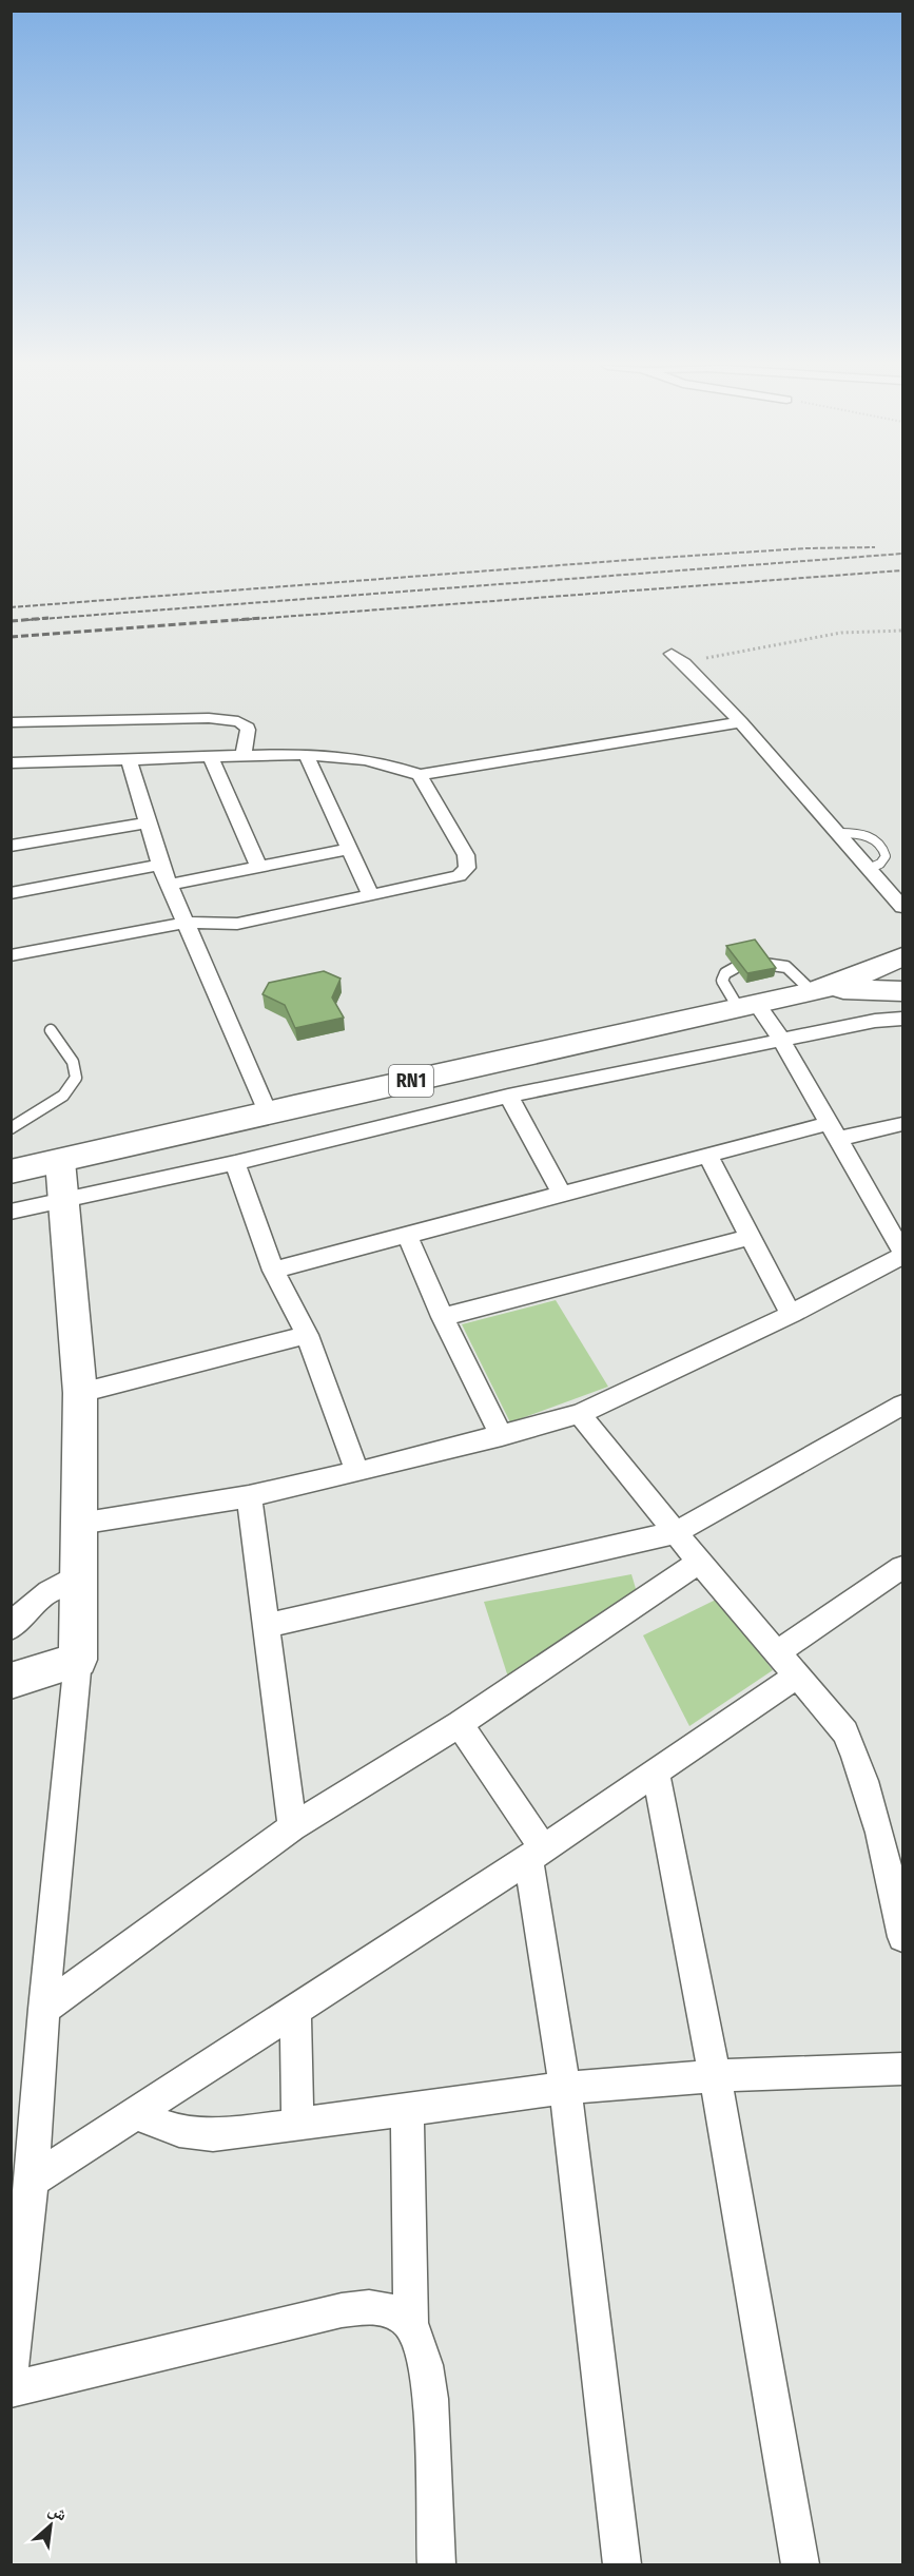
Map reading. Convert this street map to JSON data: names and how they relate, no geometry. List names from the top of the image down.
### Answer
{
  "streets": {
    "main road": ["RN1"]
  },
  "north": "top right"
}
